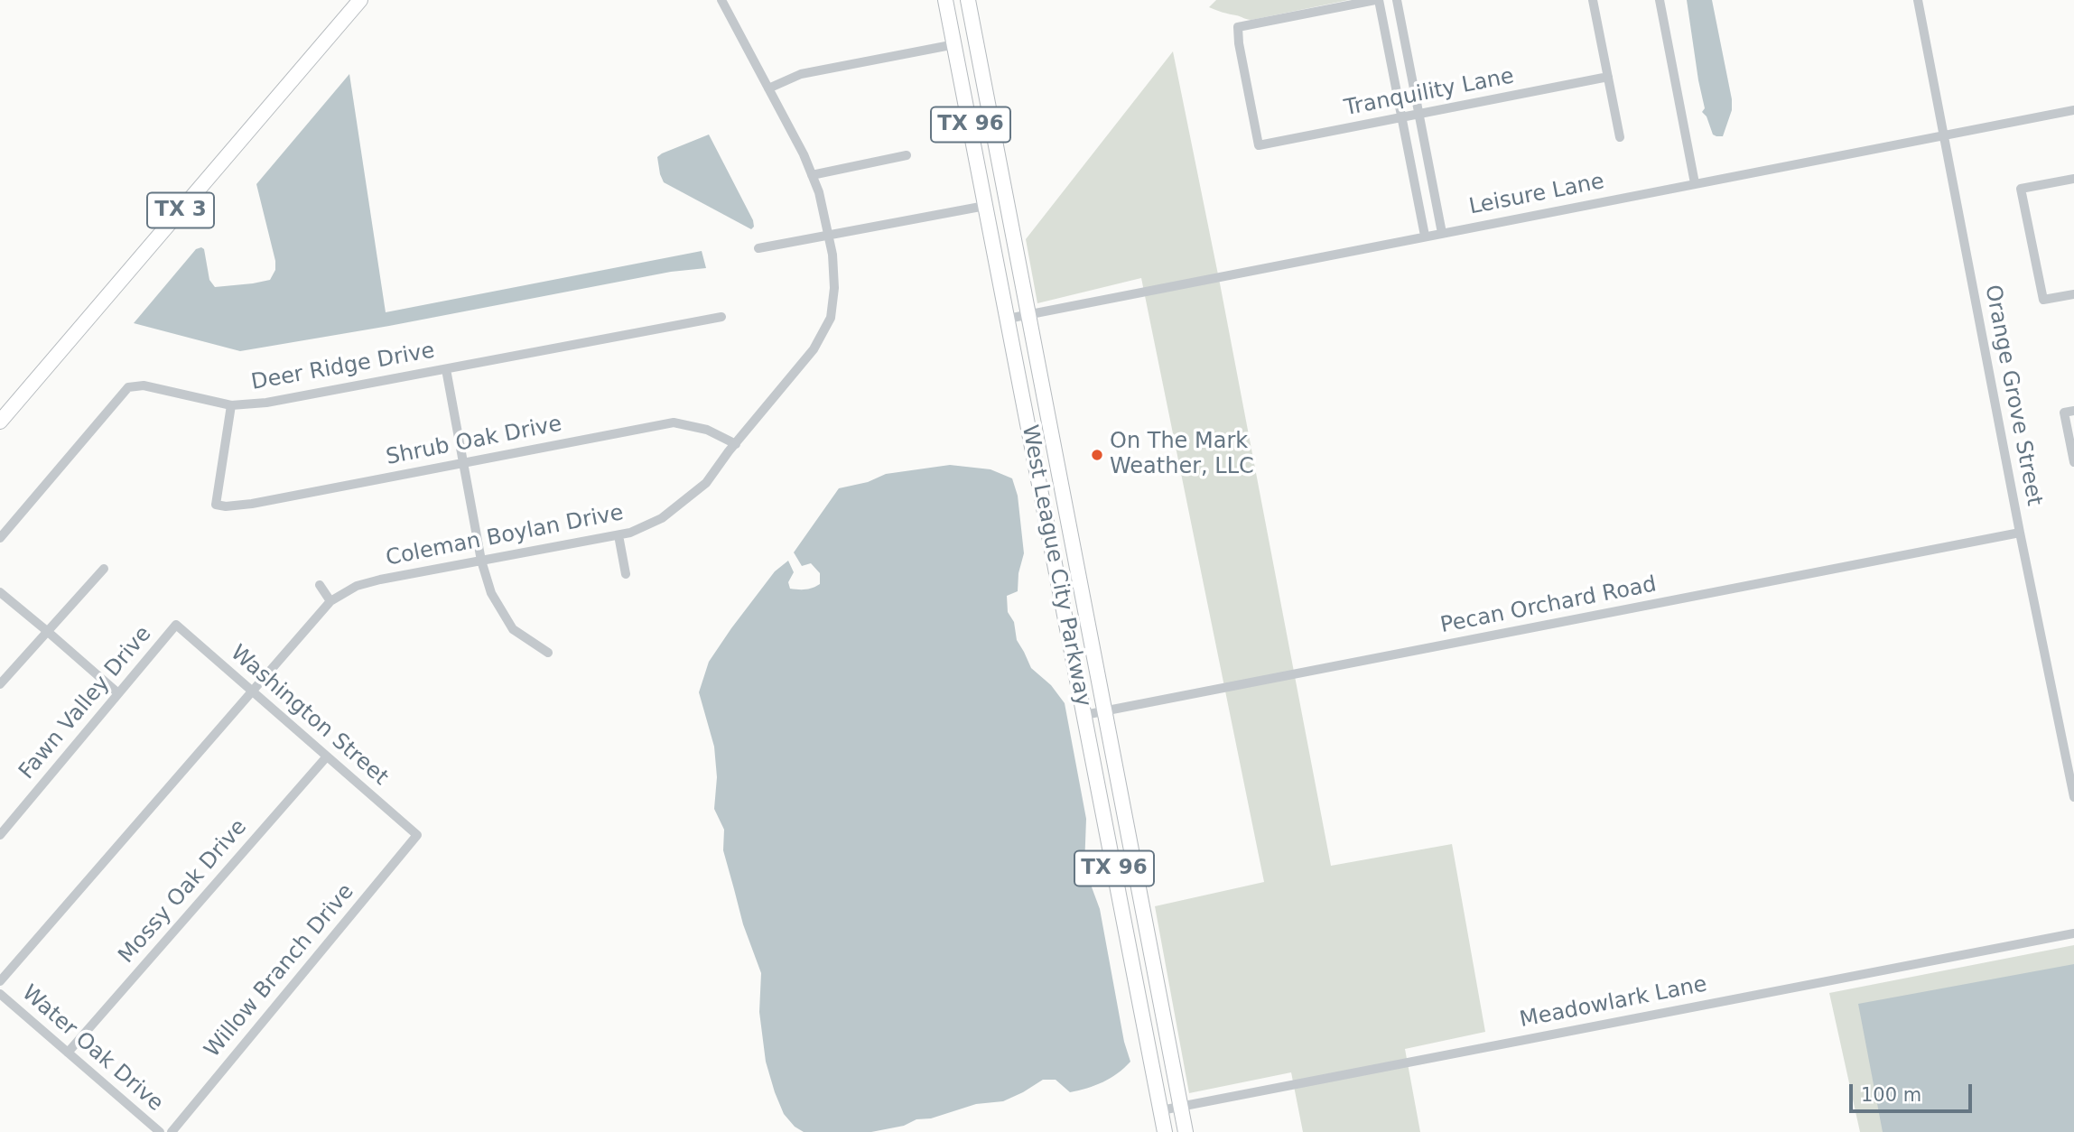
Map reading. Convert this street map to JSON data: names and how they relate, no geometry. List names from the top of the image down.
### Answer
{
  "streets": {
    "main road": ["TX 96", "TX 3", "West League City Parkway"],
    "street": [
      "Tranquility Lane",
      "Leisure Lane",
      "Deer Ridge Drive",
      "Orange Grove Street",
      "Shrub Oak Drive",
      "Coleman Boylan Drive",
      "Pecan Orchard Road",
      "Fawn Valley Drive",
      "Washington Street",
      "Mossy Oak Drive",
      "Willow Branch Drive",
      "Meadowlark Lane",
      "Water Oak Drive"
    ]
  },
  "crossings": [
    ["Leisure Lane", "Orange Grove Street"],
    ["Leisure Lane", "West League City Parkway"],
    ["Deer Ridge Drive", "Shrub Oak Drive"],
    ["Orange Grove Street", "Pecan Orchard Road"],
    ["Shrub Oak Drive", "Coleman Boylan Drive"],
    ["Coleman Boylan Drive", "Washington Street"],
    ["West League City Parkway", "Pecan Orchard Road"],
    ["West League City Parkway", "Meadowlark Lane"],
    ["Fawn Valley Drive", "Washington Street"],
    ["Washington Street", "Mossy Oak Drive"],
    ["Washington Street", "Willow Branch Drive"],
    ["Mossy Oak Drive", "Water Oak Drive"]
  ],
  "places": ["On The Mark Weather, LLC"],
  "scale_bar": "100 m"
}
